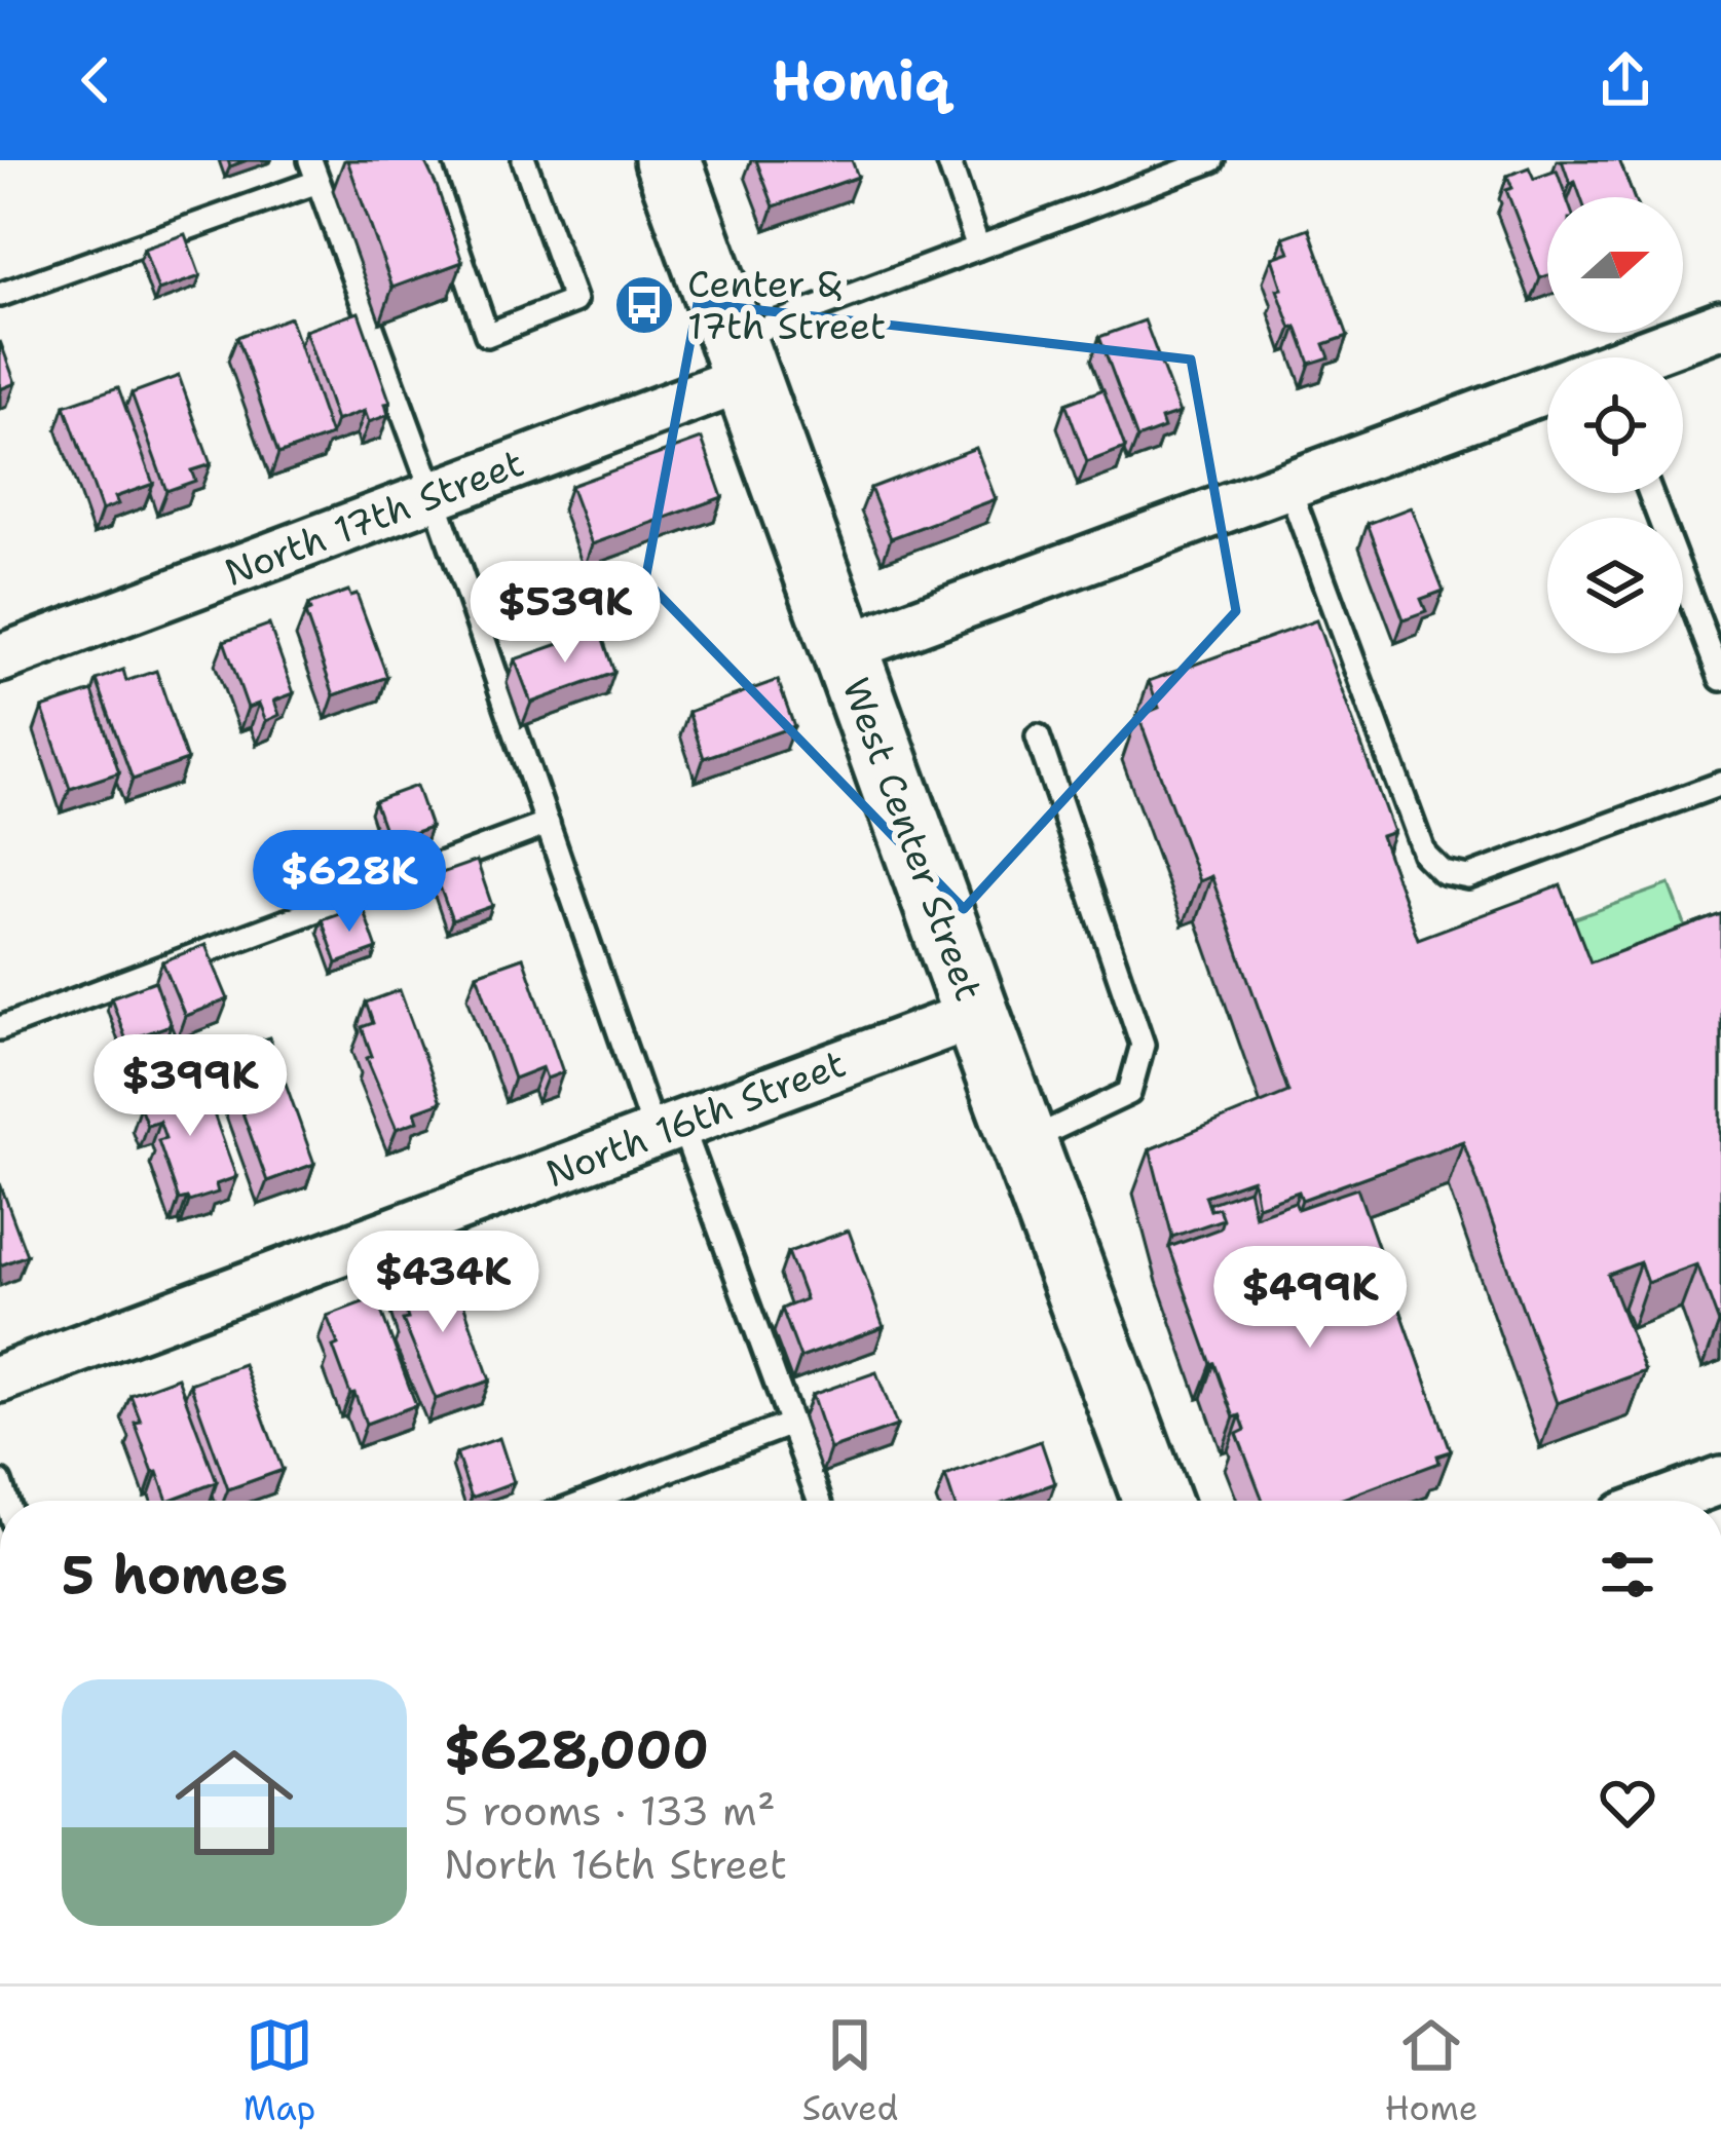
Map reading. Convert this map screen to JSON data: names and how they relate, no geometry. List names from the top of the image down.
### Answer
{
  "streets": {
    "street": ["North 17th Street", "West Center Street", "North 16th Street"]
  },
  "crossings": [
    ["North 17th Street", "West Center Street"],
    ["West Center Street", "North 16th Street"]
  ],
  "places": {
    "bus stop": ["Center & 17th Street"]
  },
  "north": "right",
  "page": {
    "header": "Homiq",
    "price": [
      "$539K",
      "$628K",
      "$399K",
      "$434K",
      "$499K"
    ],
    "heading": "5 homes",
    "list": [
      {
        "name": "$628,000",
        "note": "5 rooms · 133 m² · North 16th Street"
      }
    ],
    "tabs": ["Map", "Saved", "Home"]
  }
}
